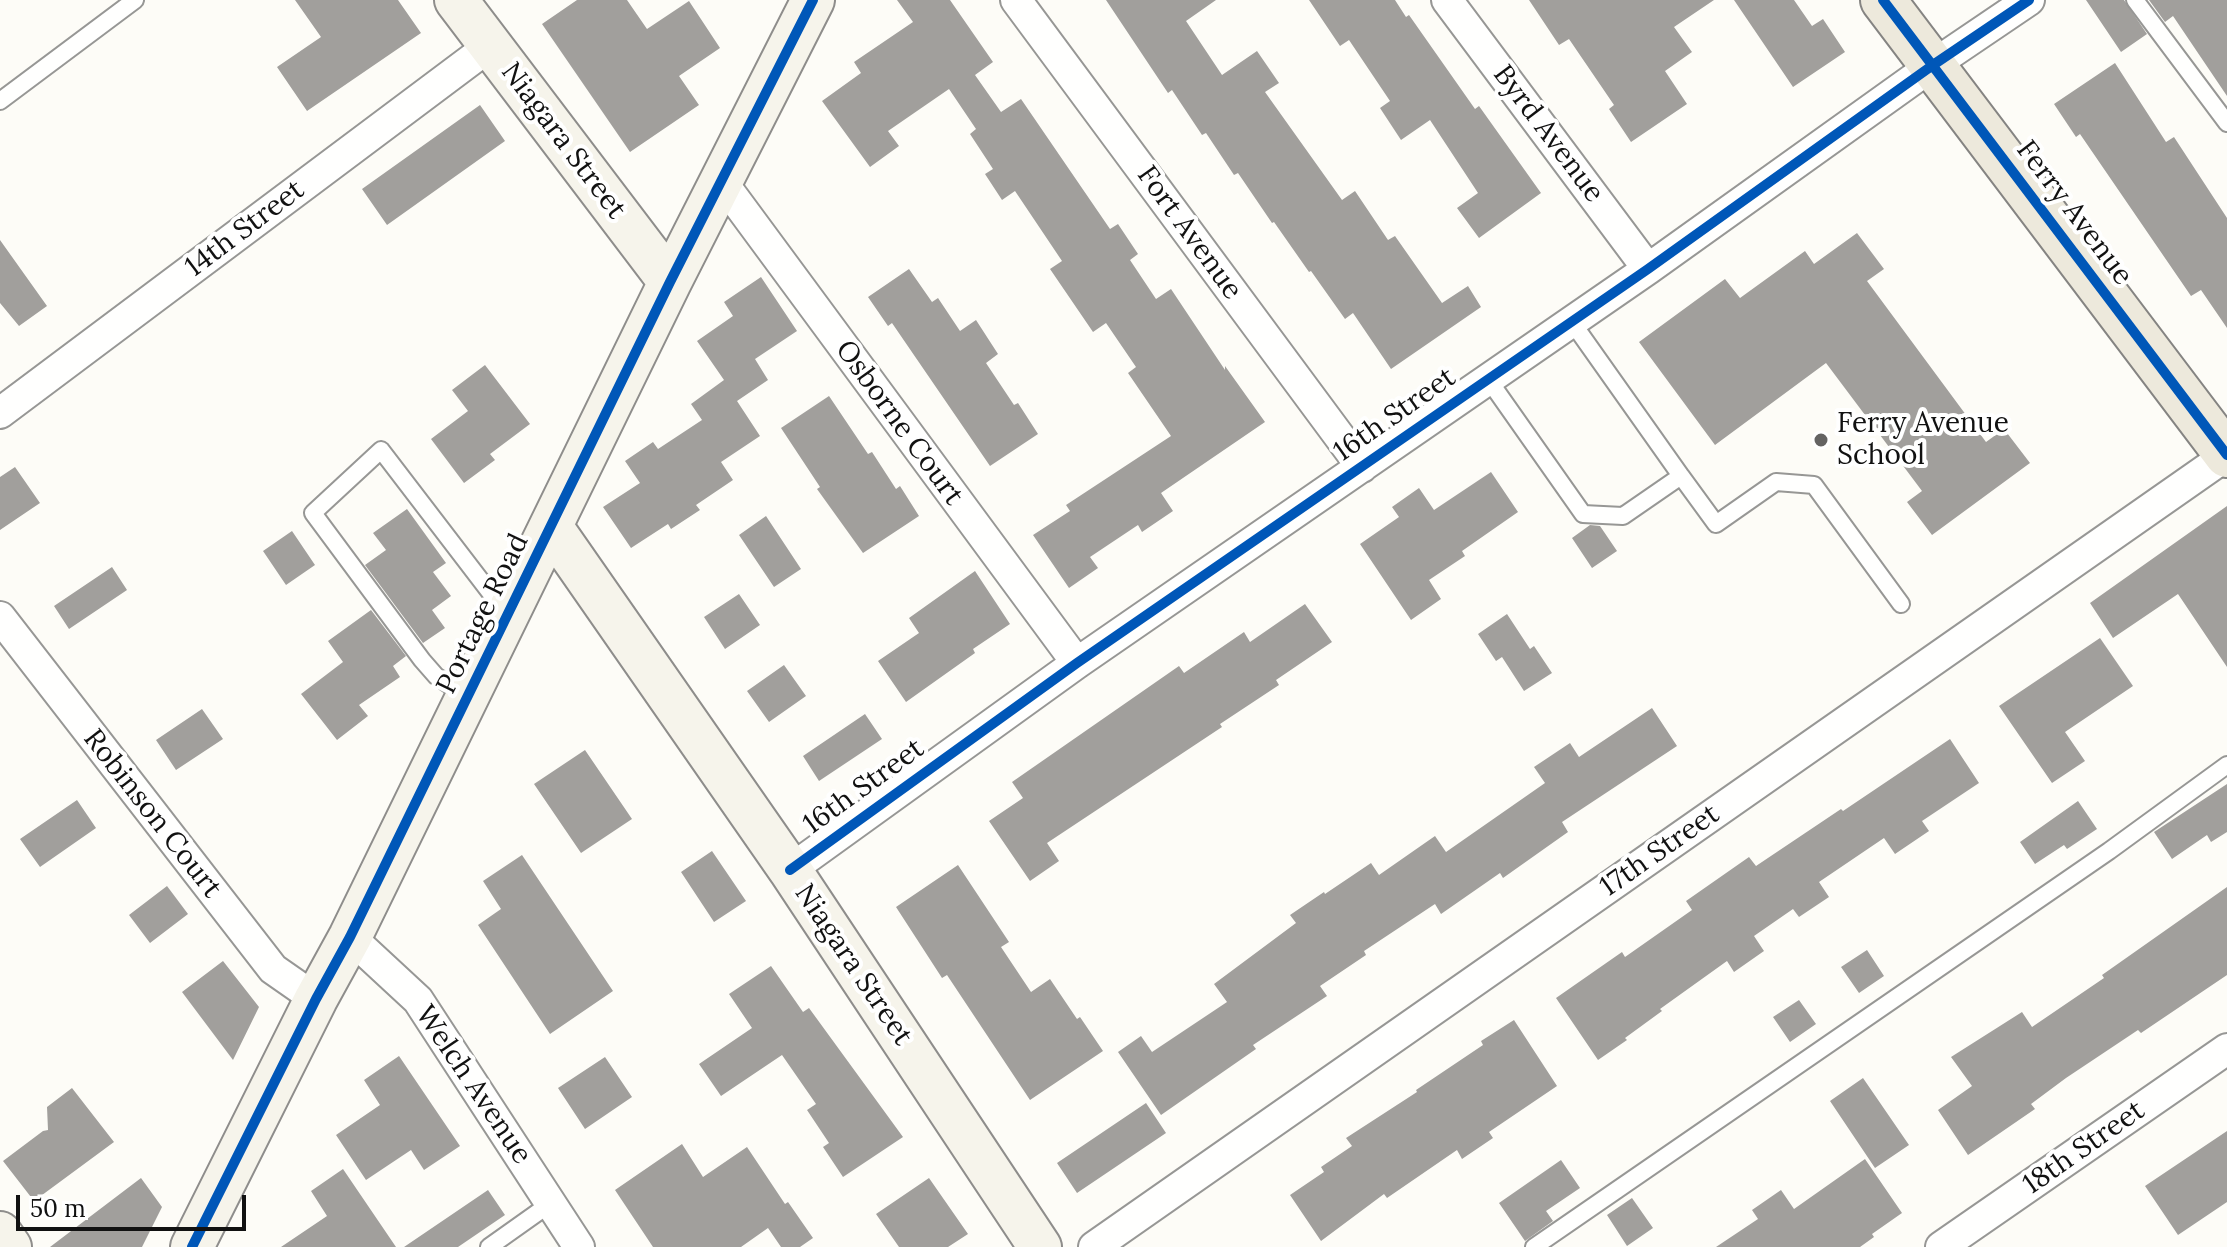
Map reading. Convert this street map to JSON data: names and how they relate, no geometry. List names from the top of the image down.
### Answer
{
  "streets": {
    "main road": ["Ferry Avenue"],
    "street": [
      "Byrd Avenue",
      "Niagara Street",
      "14th Street",
      "Fort Avenue",
      "16th Street",
      "Osborne Court",
      "Portage Road",
      "Robinson Court",
      "17th Street",
      "Welch Avenue",
      "18th Street"
    ]
  },
  "crossings": [
    ["Byrd Avenue", "16th Street"],
    ["Niagara Street", "14th Street"],
    ["Niagara Street", "16th Street"],
    ["Niagara Street", "Portage Road"],
    ["Ferry Avenue", "16th Street"],
    ["Ferry Avenue", "17th Street"],
    ["Fort Avenue", "16th Street"],
    ["16th Street", "Osborne Court"],
    ["Osborne Court", "Portage Road"],
    ["Portage Road", "Robinson Court"],
    ["Portage Road", "Welch Avenue"]
  ],
  "places": ["Ferry Avenue School"],
  "scale_bar": "50 m"
}
